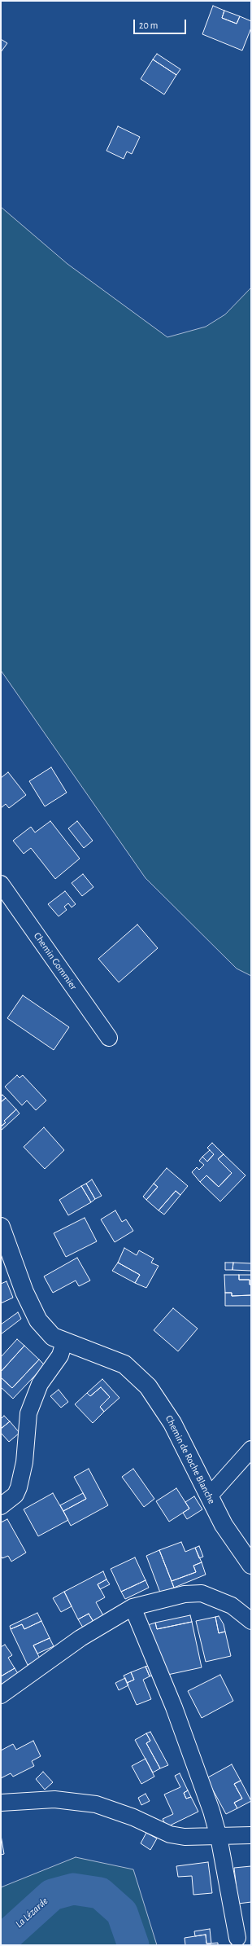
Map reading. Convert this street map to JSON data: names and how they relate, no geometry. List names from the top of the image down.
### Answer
{
  "streets": {
    "main road": ["Chemin de Roche Blanche"],
    "street": ["Chemin Gommier"]
  },
  "water": ["La Lézarde"],
  "scale_bar": "20 m"
}
